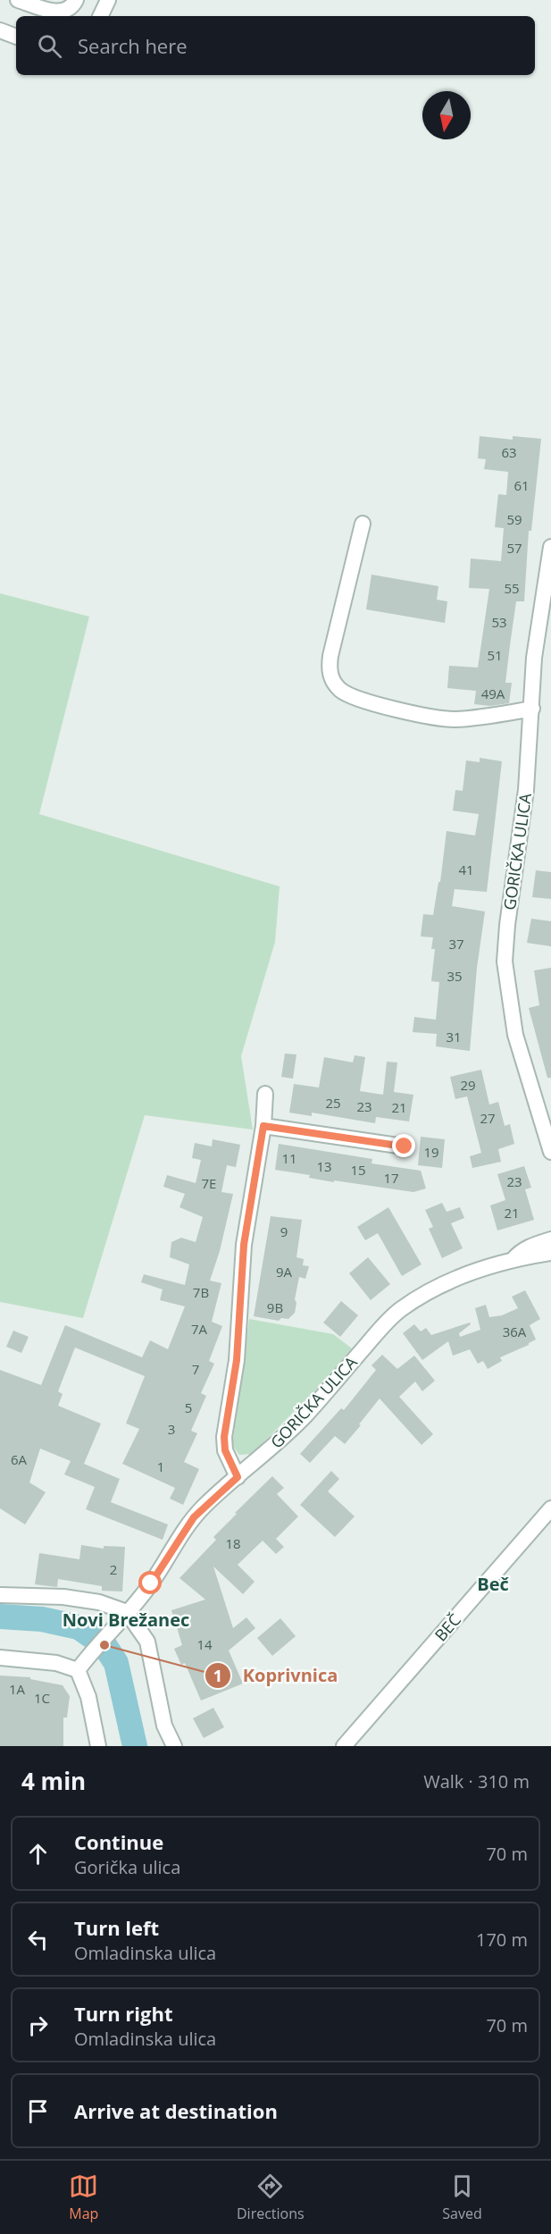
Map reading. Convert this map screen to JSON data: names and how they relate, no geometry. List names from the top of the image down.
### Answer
{
  "streets": {
    "street": ["GORIČKA ULICA", "BEČ"]
  },
  "districts": ["Beč", "Novi Brežanec"],
  "places": ["Koprivnica"],
  "house_numbers": [
    "63",
    "61",
    "59",
    "57",
    "55",
    "53",
    "51",
    "49A",
    "41",
    "37",
    "35",
    "31",
    "29",
    "25",
    "23",
    "21",
    "27",
    "19",
    "11",
    "13",
    "15",
    "17",
    "23",
    "7E",
    "21",
    "9",
    "9A",
    "7B",
    "9B",
    "7A",
    "36A",
    "7",
    "5",
    "3",
    "6A",
    "1",
    "18",
    "2",
    "14",
    "1A",
    "1C"
  ],
  "north": "bottom",
  "page": {
    "search": "Search here",
    "heading": ["4 min", "Walk · 310 m"],
    "list": [
      ["Continue", "Gorička ulica", "70 m"],
      ["Turn left", "Omladinska ulica", "170 m"],
      ["Turn right", "Omladinska ulica", "70 m"],
      "Arrive at destination"
    ],
    "nav": ["Map", "Directions", "Saved"]
  }
}
